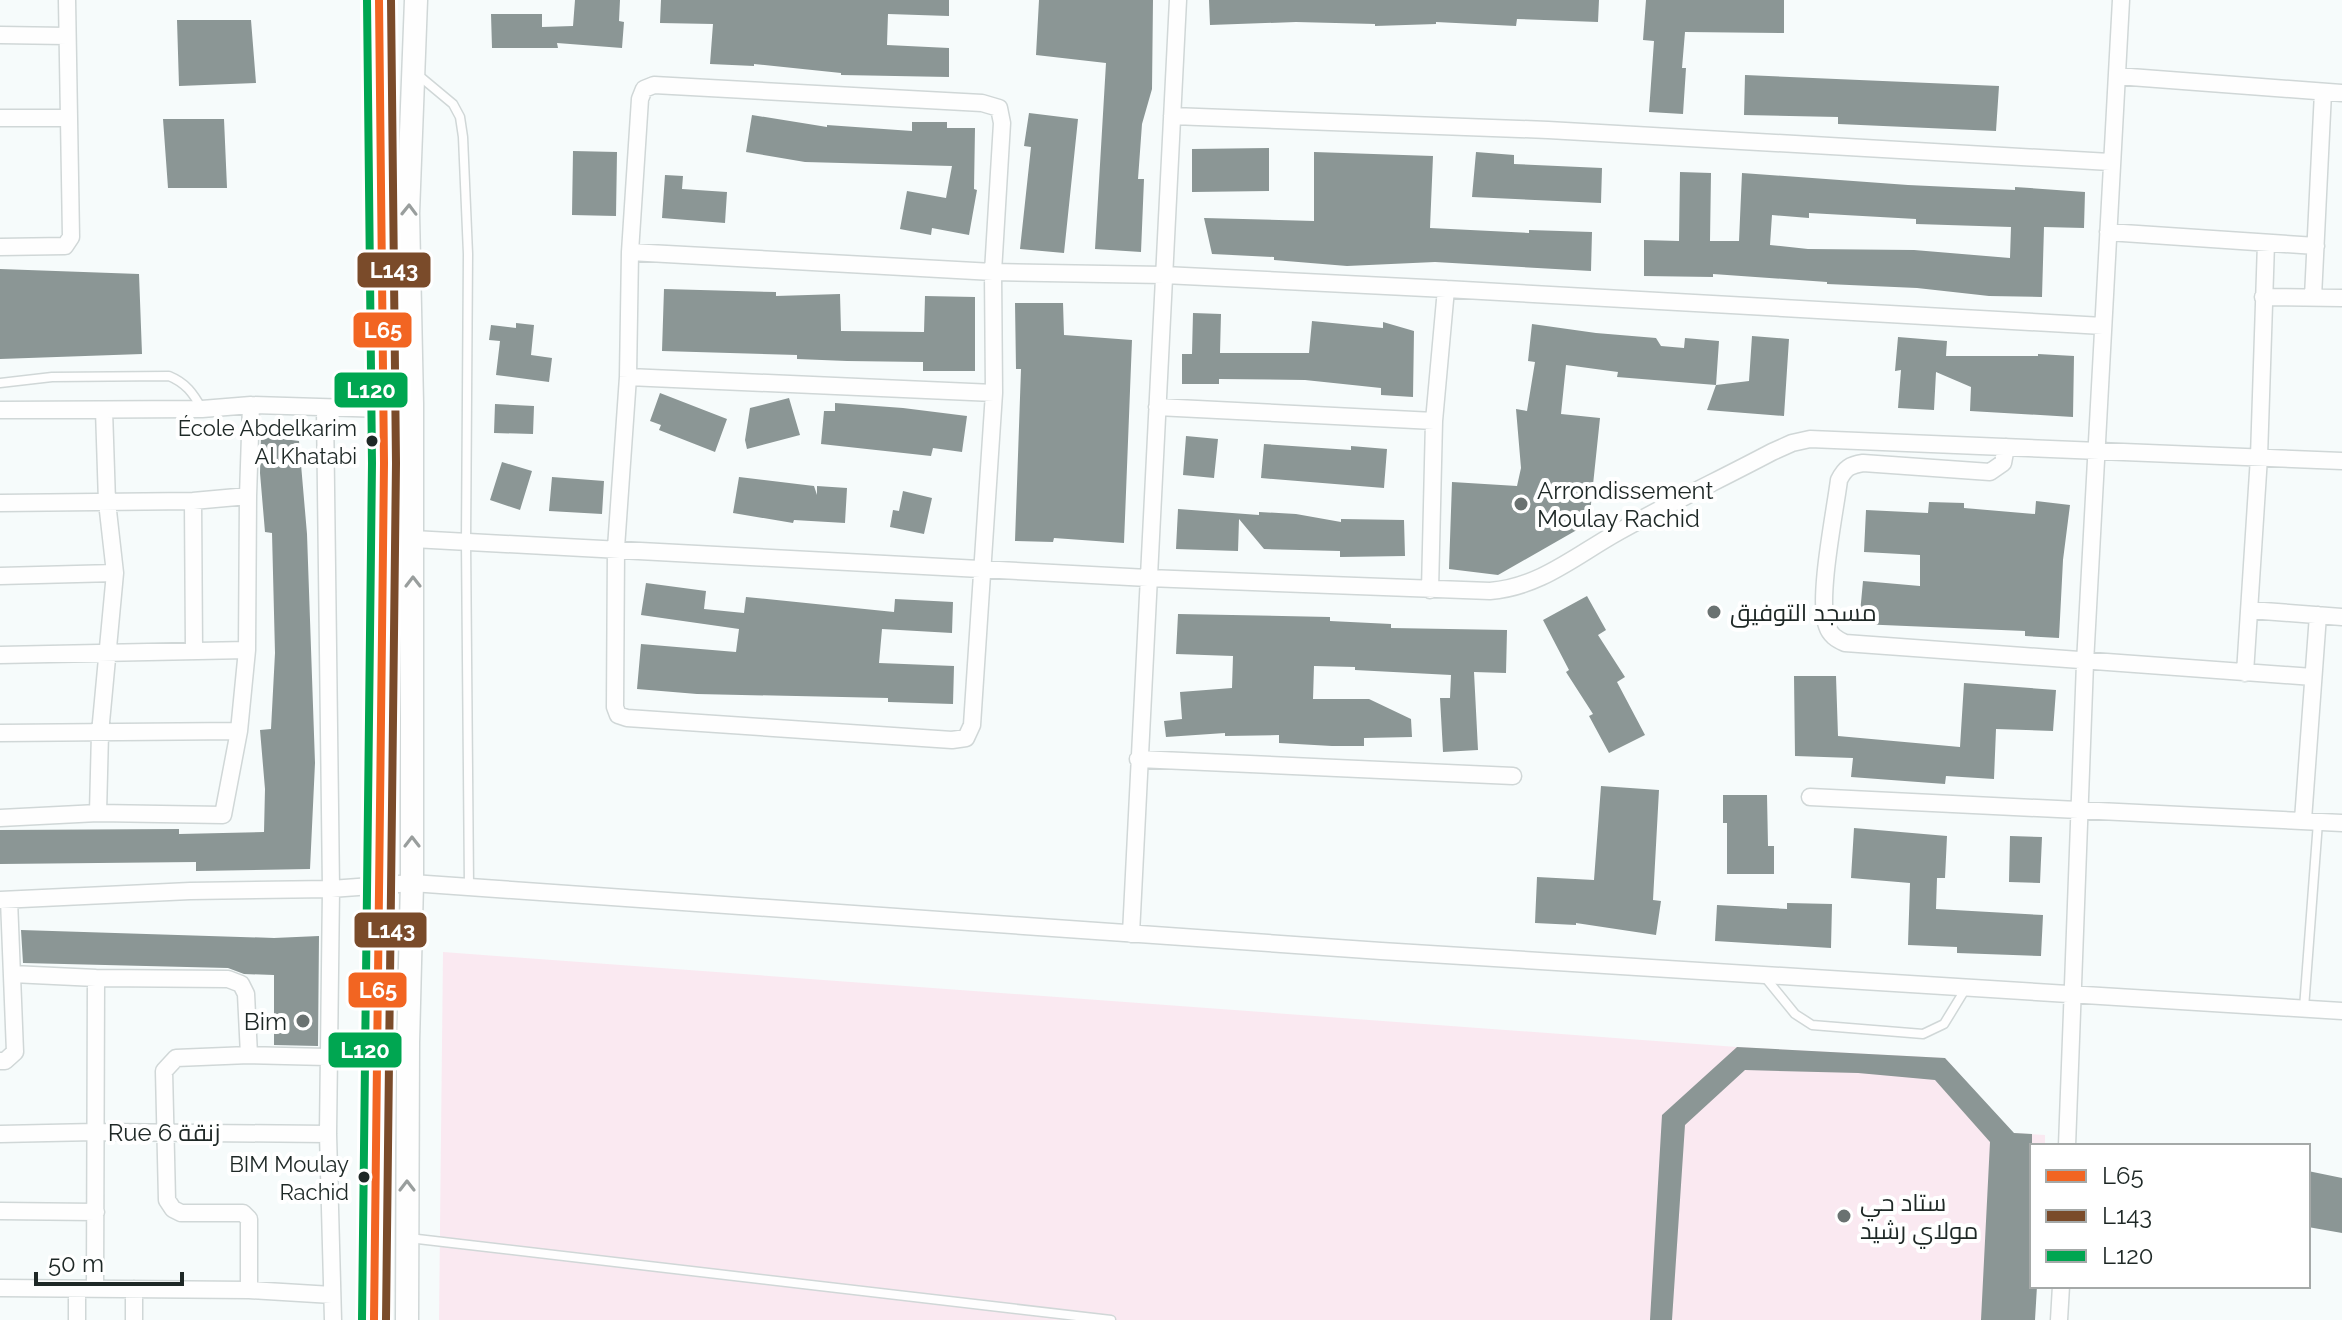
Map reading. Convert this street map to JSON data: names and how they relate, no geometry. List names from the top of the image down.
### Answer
{
  "streets": {
    "street": ["Rue 6 زنقة"]
  },
  "places": [
    "École Abdelkarim Al Khatabi",
    "Arrondissement Moulay Rachid",
    "مسجد التوفيق",
    "Bim",
    "BIM Moulay Rachid",
    "ستاد حي مولاي رشيد"
  ],
  "lines": ["transit line L65", "transit line L143", "transit line L120"],
  "legend": ["L65", "L143", "L120"],
  "scale_bar": "50 m"
}
